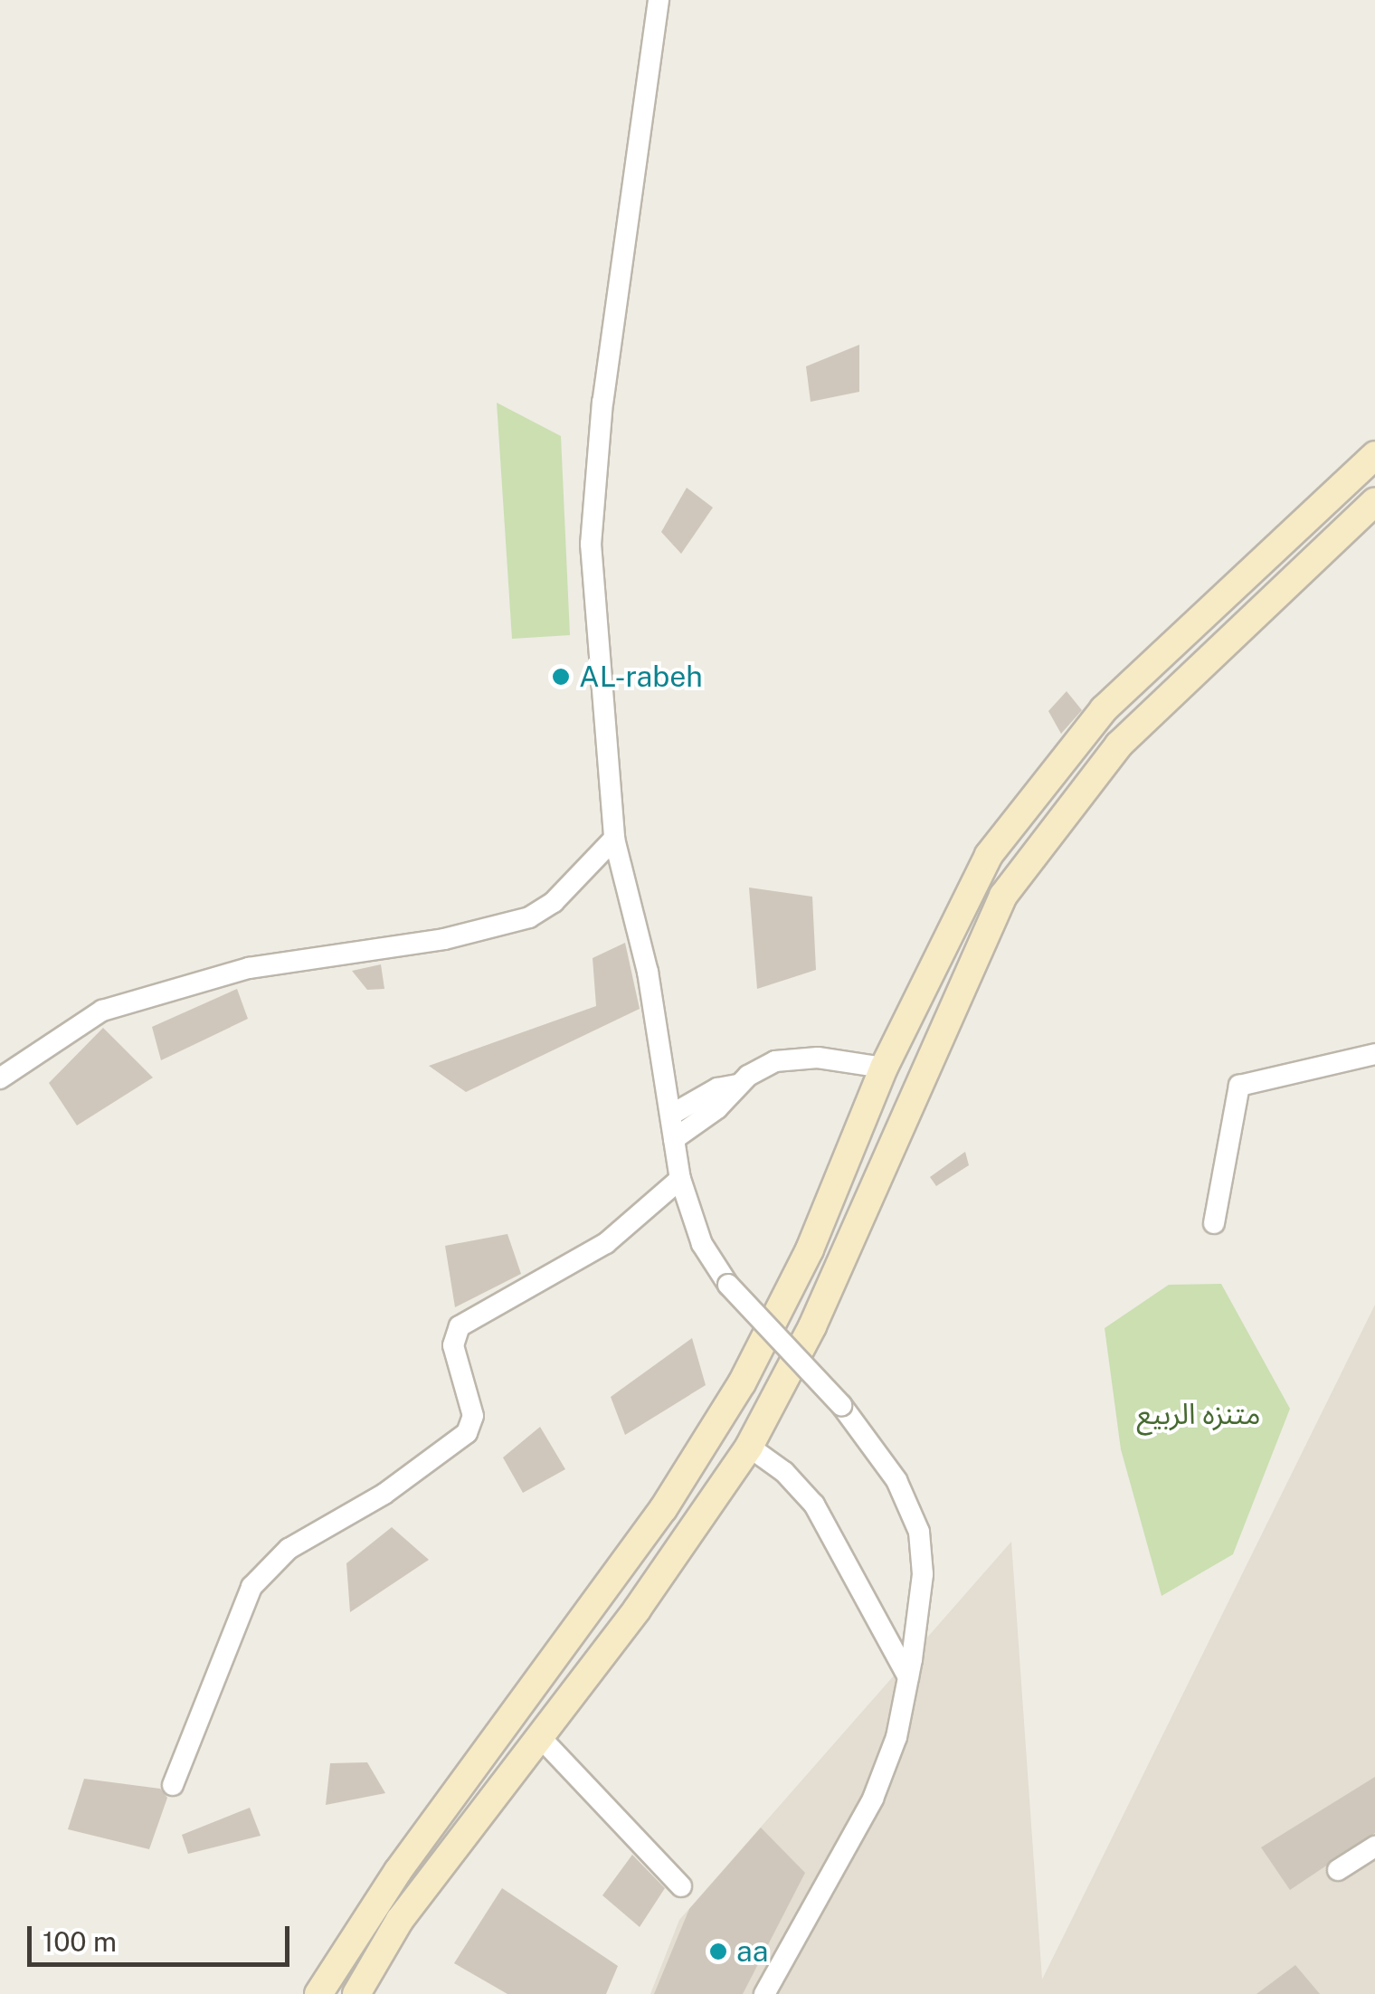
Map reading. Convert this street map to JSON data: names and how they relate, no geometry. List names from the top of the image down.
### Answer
{
  "parks": ["متنزه الربيع"],
  "places": ["AL-rabeh", "aa"],
  "scale_bar": "100 m"
}
